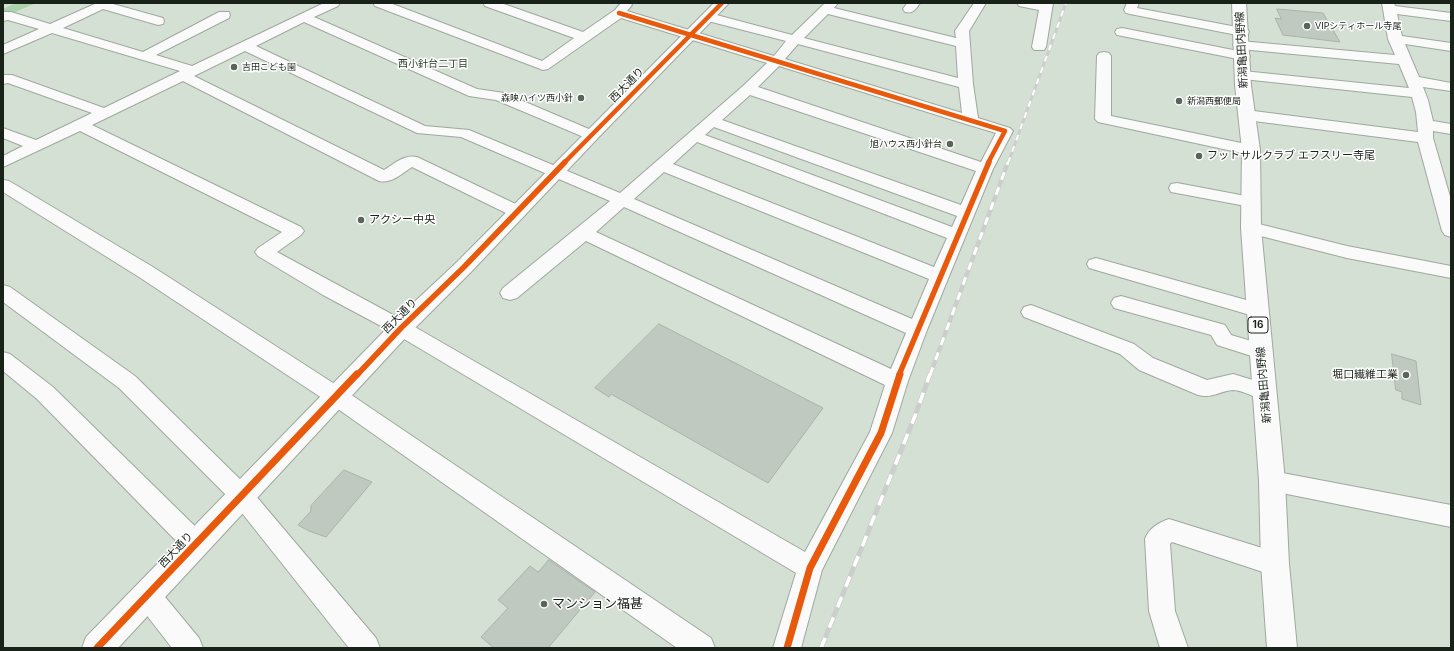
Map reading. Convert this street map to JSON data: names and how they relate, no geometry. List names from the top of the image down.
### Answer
{
  "streets": {
    "street": ["新潟亀田内野線", "西大通り", "16"]
  },
  "districts": ["西小針台二丁目"],
  "places": [
    "VIPシティホール寺尾",
    "吉田こども園",
    "森映ハイツ西小針",
    "新潟西郵便局",
    "旭ハウス西小針台",
    "フットサルクラブ エフスリー寺尾",
    "アクシー中央",
    "堀口繊維工業",
    "マンション福甚"
  ]
}
